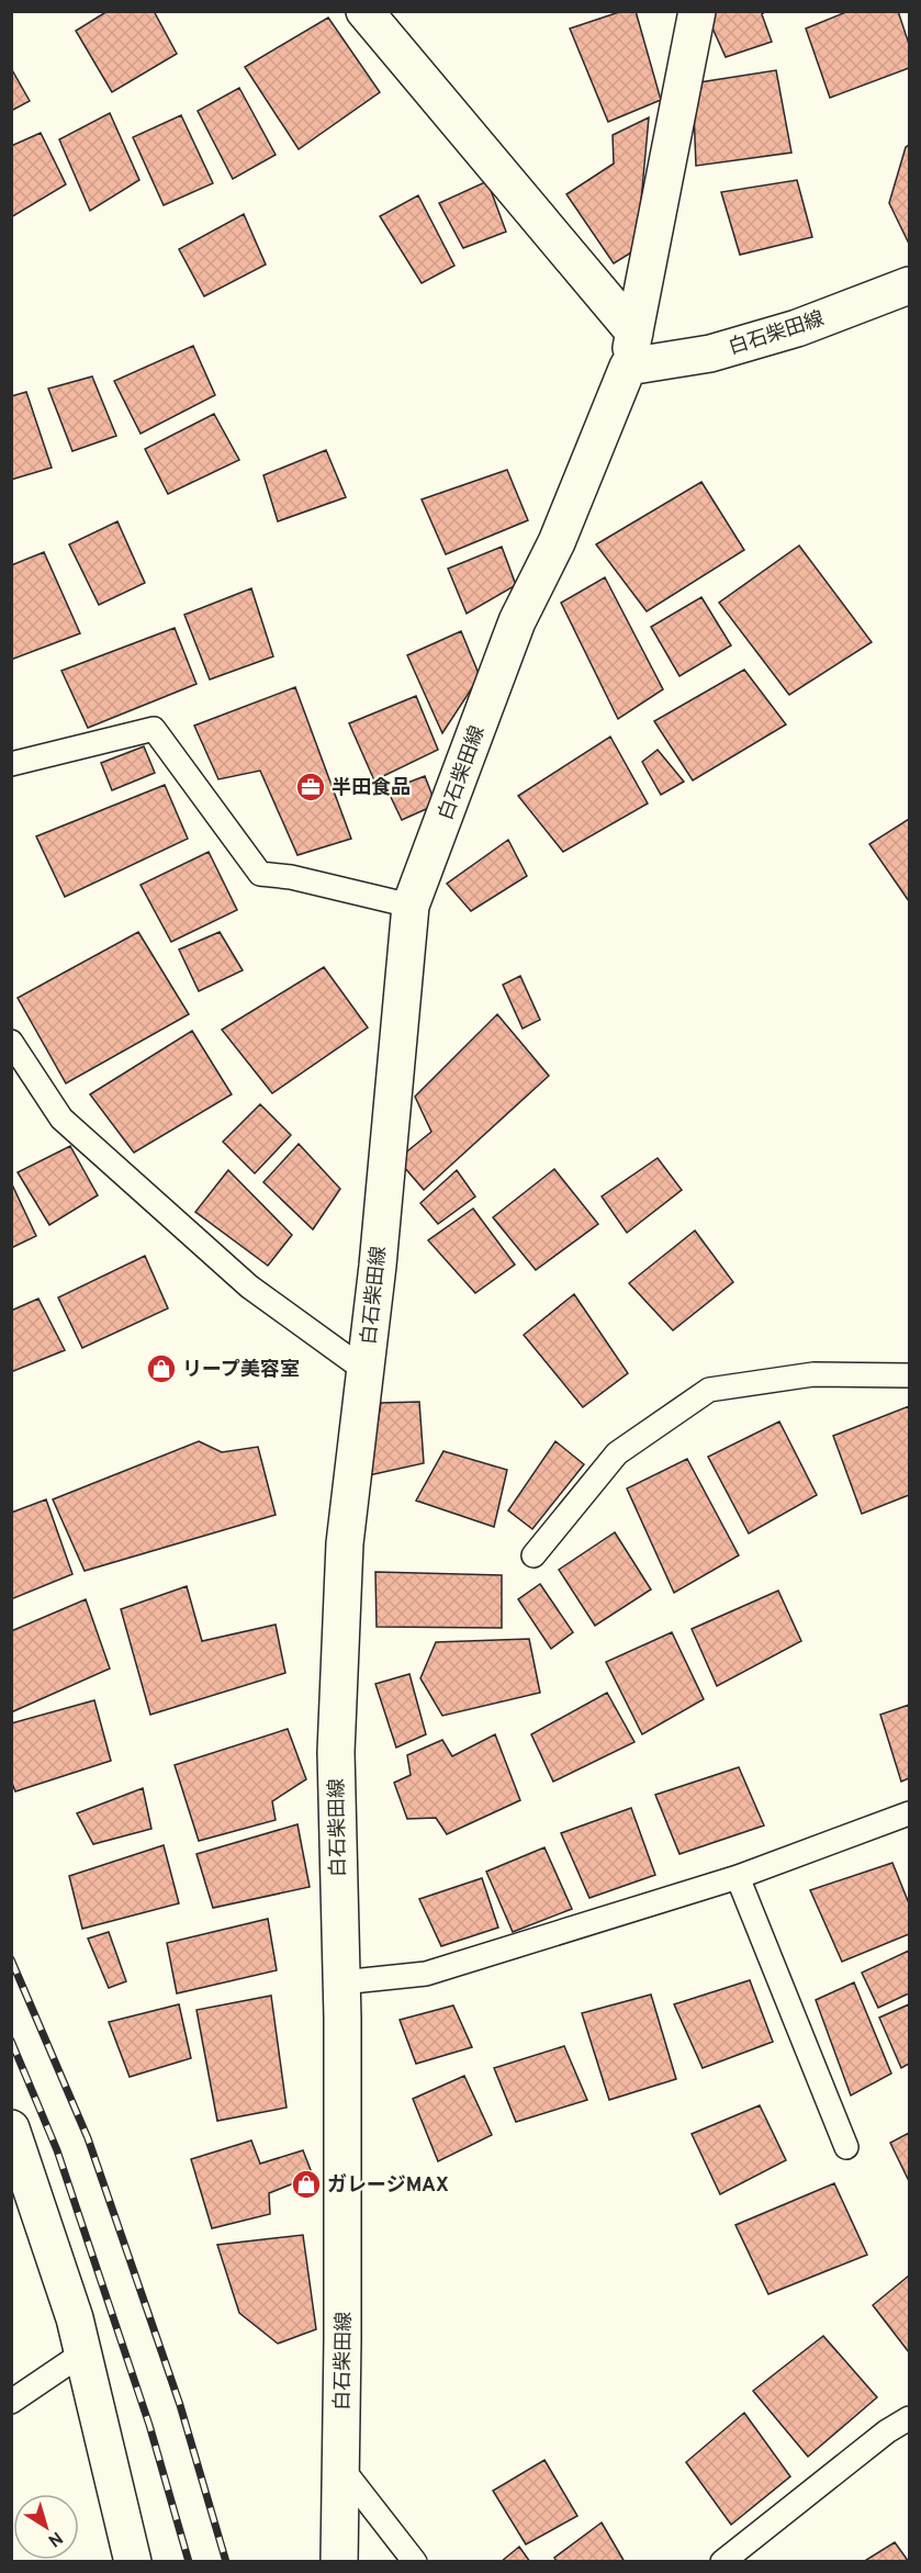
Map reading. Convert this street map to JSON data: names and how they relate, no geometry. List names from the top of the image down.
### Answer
{
  "streets": {
    "main road": ["白石柴田線"]
  },
  "places": {
    "office": ["半田食品"],
    "shop": ["リープ美容室", "ガレージMAX"]
  },
  "north": "bottom right"
}
